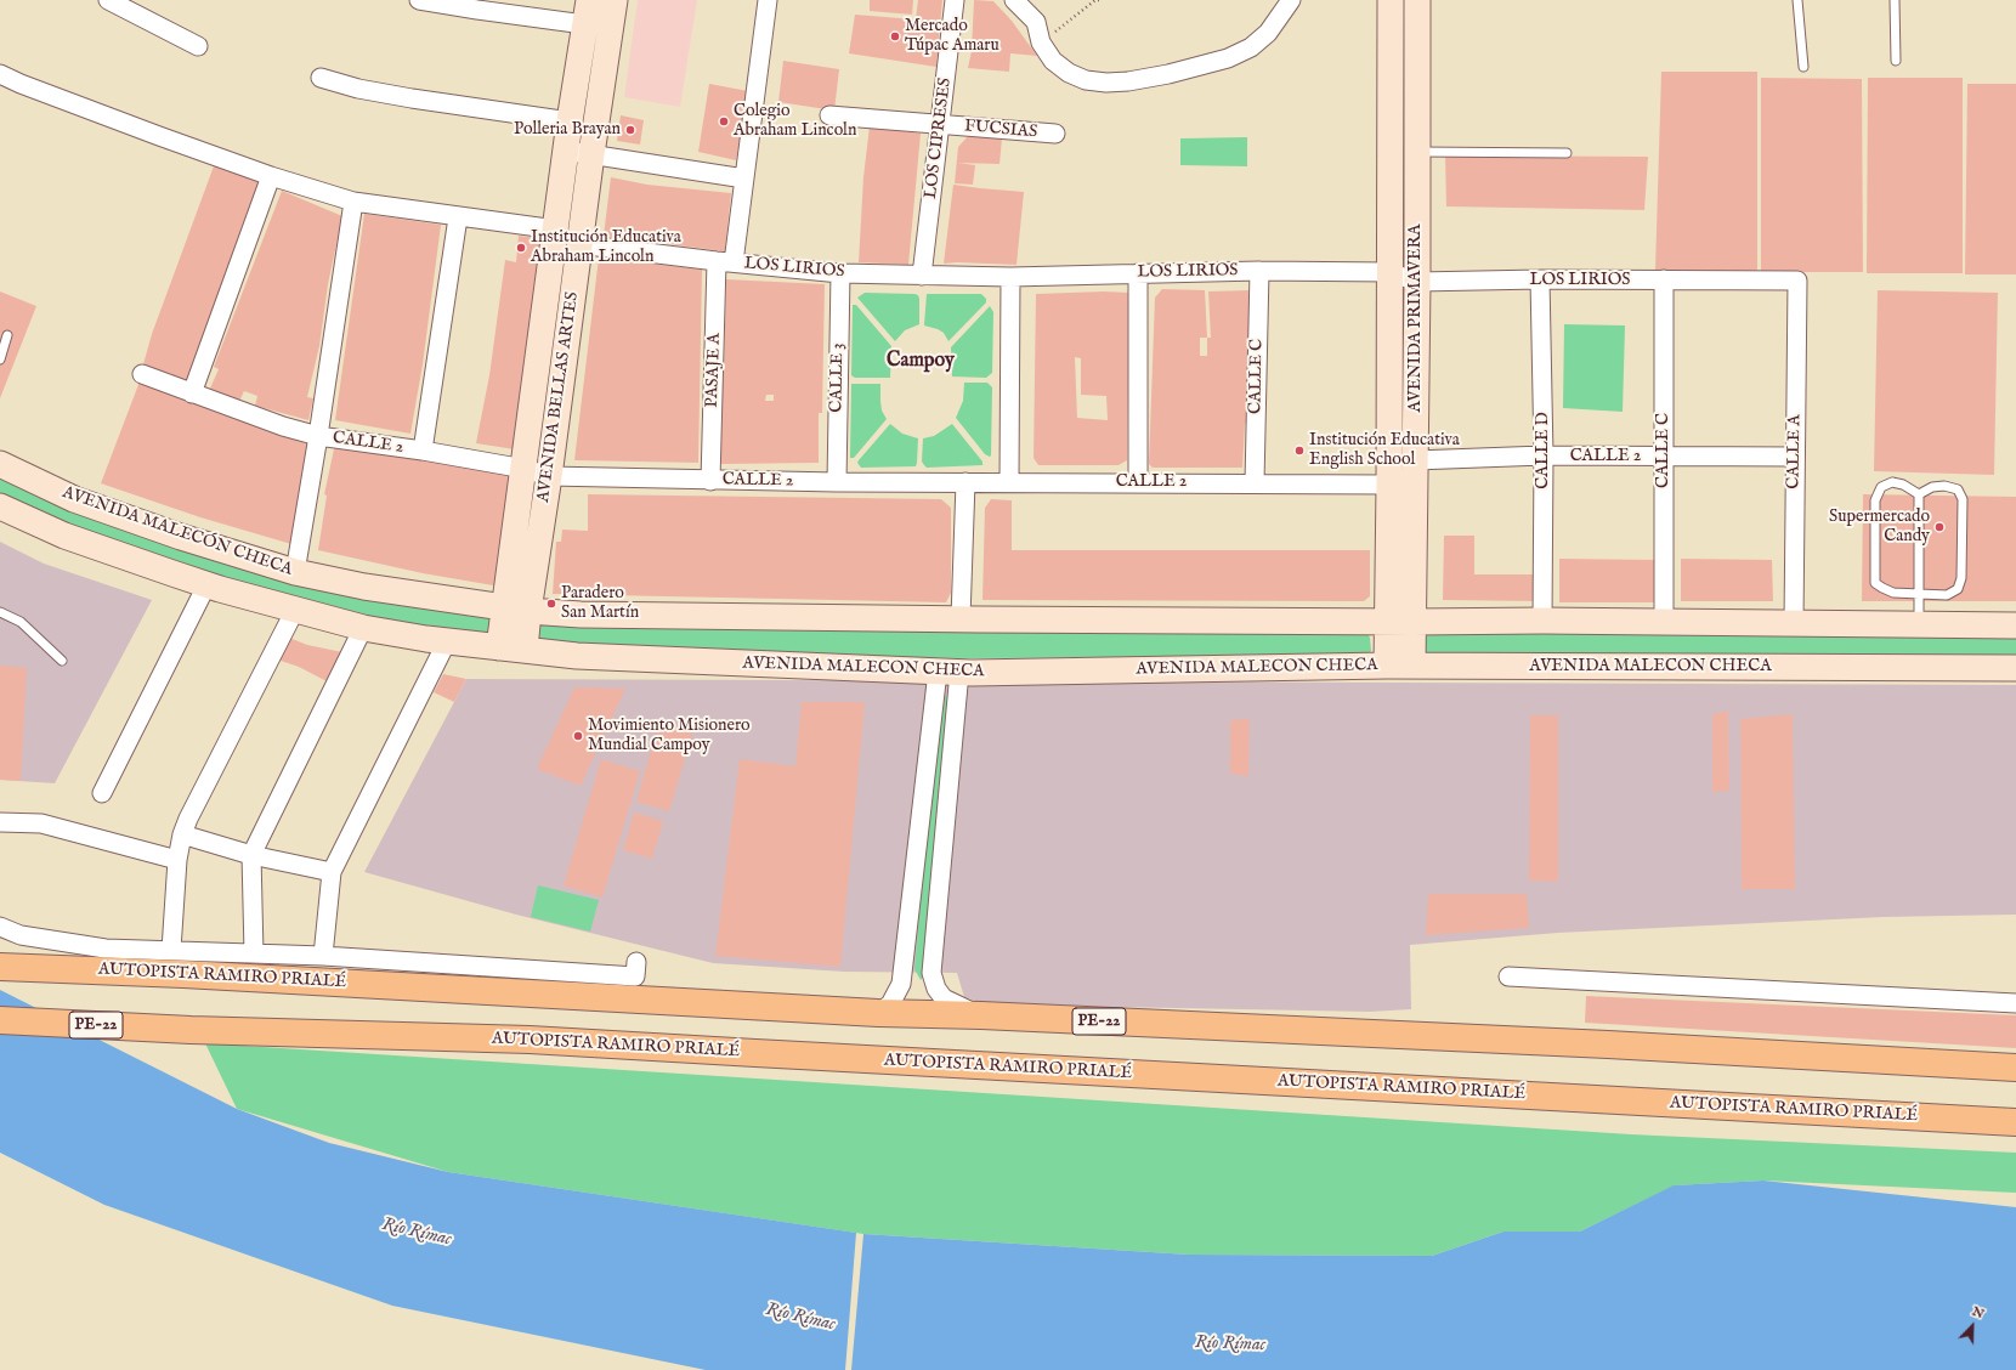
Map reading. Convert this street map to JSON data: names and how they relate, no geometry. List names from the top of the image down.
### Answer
{
  "streets": {
    "highway": ["AUTOPISTA RAMIRO PRIALÉ", "PE-22"],
    "main road": [
      "AVENIDA PRIMAVERA",
      "AVENIDA BELLAS ARTES",
      "AVENIDA MALECÓN CHECA",
      "AVENIDA MALECON CHECA"
    ],
    "street": [
      "FUCSIAS",
      "LOS CIPRESES",
      "LOS LIRIOS",
      "PASAJE A",
      "CALLE C",
      "CALLE 3",
      "CALLE 2",
      "CALLE D",
      "CALLE A"
    ]
  },
  "crossings": [
    ["FUCSIAS", "LOS CIPRESES"],
    ["LOS CIPRESES", "LOS LIRIOS"],
    ["LOS LIRIOS", "AVENIDA PRIMAVERA"],
    ["LOS LIRIOS", "PASAJE A"],
    ["LOS LIRIOS", "CALLE C"],
    ["LOS LIRIOS", "CALLE 3"],
    ["LOS LIRIOS", "AVENIDA BELLAS ARTES"],
    ["LOS LIRIOS", "CALLE D"],
    ["LOS LIRIOS", "CALLE A"],
    ["AVENIDA PRIMAVERA", "CALLE 2"],
    ["AVENIDA PRIMAVERA", "AVENIDA MALECON CHECA"],
    ["PASAJE A", "CALLE 2"],
    ["CALLE C", "CALLE 2"],
    ["CALLE 3", "CALLE 2"],
    ["AVENIDA BELLAS ARTES", "CALLE 2"],
    ["AVENIDA BELLAS ARTES", "AVENIDA MALECÓN CHECA"],
    ["AVENIDA BELLAS ARTES", "AVENIDA MALECON CHECA"],
    ["CALLE 2", "CALLE D"],
    ["CALLE 2", "CALLE A"]
  ],
  "districts": ["Campoy"],
  "water": ["Río Rímac"],
  "places": [
    "Mercado Túpac Amaru",
    "Colegio Abraham Lincoln",
    "Polleria Brayan",
    "Institución Educativa Abraham Lincoln",
    "Institución Educativa English School",
    "Supermercado Candy",
    "Paradero San Martín",
    "Movimiento Misionero Mundial Campoy"
  ],
  "north": "top right"
}
